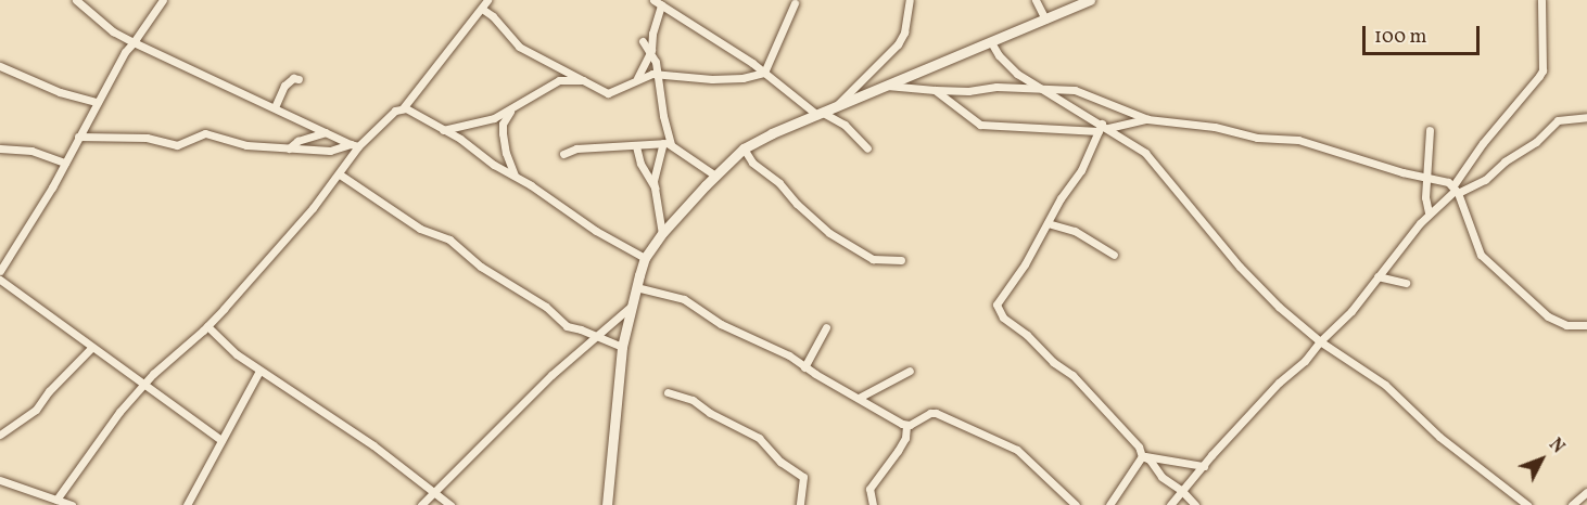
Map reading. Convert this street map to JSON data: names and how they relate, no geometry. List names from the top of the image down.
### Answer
{
  "scale_bar": "100 m",
  "north": "top right"
}
